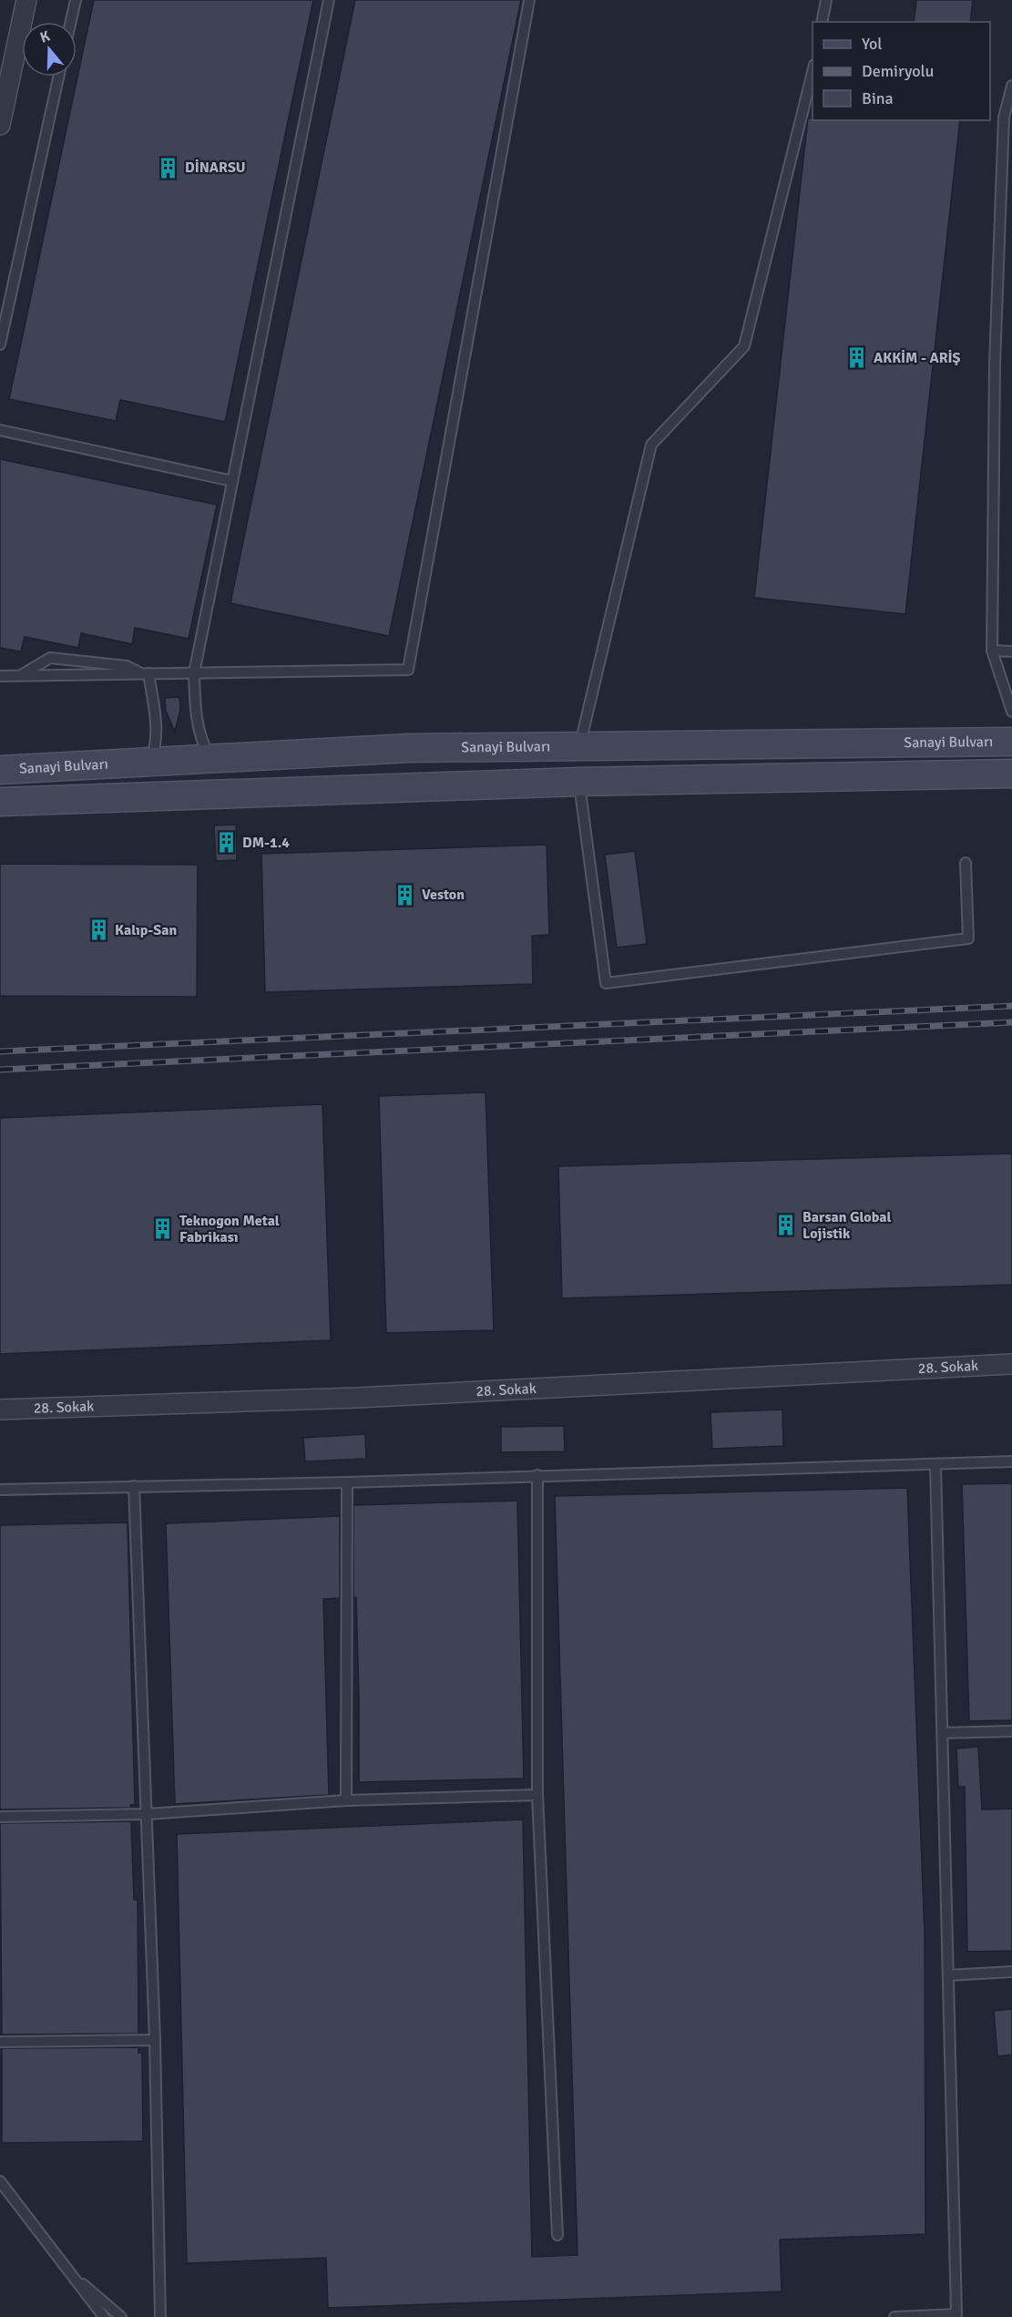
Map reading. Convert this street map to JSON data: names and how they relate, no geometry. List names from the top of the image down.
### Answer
{
  "streets": {
    "main road": ["Sanayi Bulvarı"],
    "street": ["28. Sokak"]
  },
  "places": {
    "building": [
      "DİNARSU",
      "AKKİM - ARİŞ",
      "DM-1.4",
      "Veston",
      "Kalıp-San",
      "Barsan Global Lojistik",
      "Teknogon Metal Fabrikası"
    ]
  },
  "legend": ["Yol", "Demiryolu", "Bina"],
  "north": "top"
}
